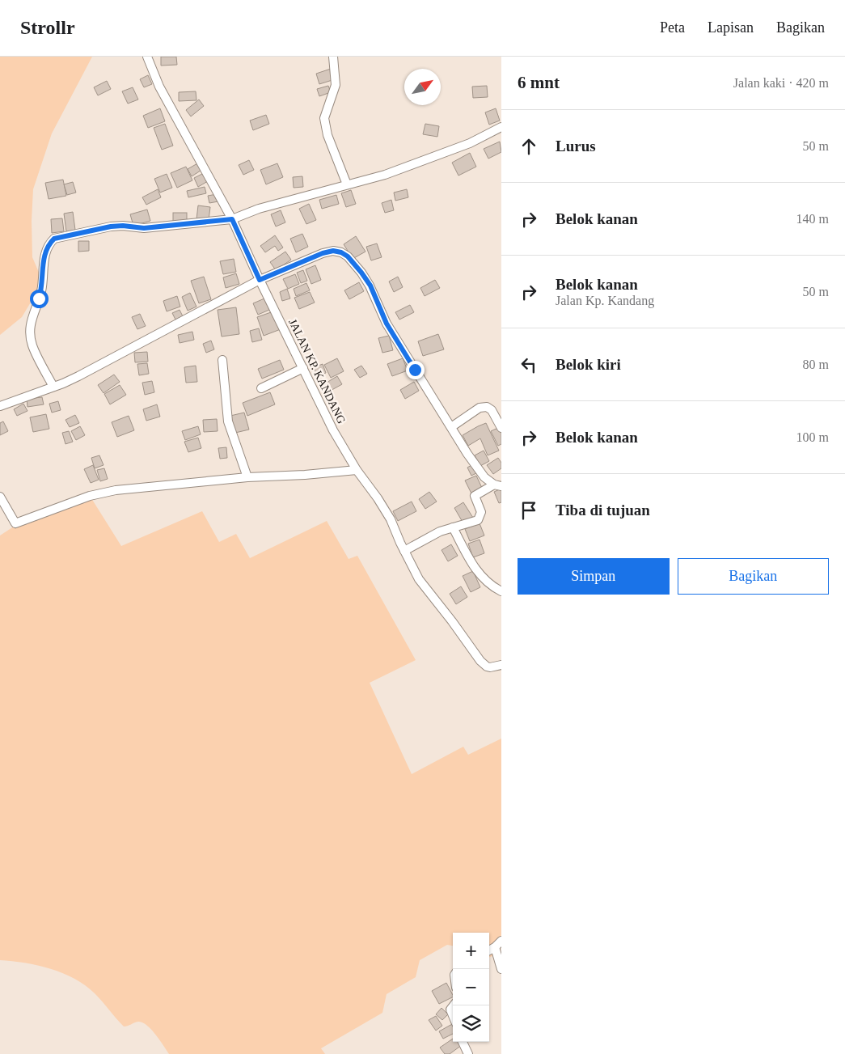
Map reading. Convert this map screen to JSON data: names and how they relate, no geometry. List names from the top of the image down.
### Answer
{
  "streets": {
    "street": ["JALAN KP. KANDANG"]
  },
  "north": "top right",
  "page": {
    "header": "Strollr",
    "nav": ["Peta", "Lapisan", "Bagikan"],
    "heading": ["6 mnt", "Jalan kaki · 420 m"],
    "list": [
      ["Lurus", "50 m"],
      ["Belok kanan", "140 m"],
      ["Belok kanan", "Jalan Kp. Kandang", "50 m"],
      ["Belok kiri", "80 m"],
      ["Belok kanan", "100 m"],
      "Tiba di tujuan"
    ],
    "buttons": ["Simpan", "Bagikan"],
    "map_buttons": ["+", "−"]
  }
}
